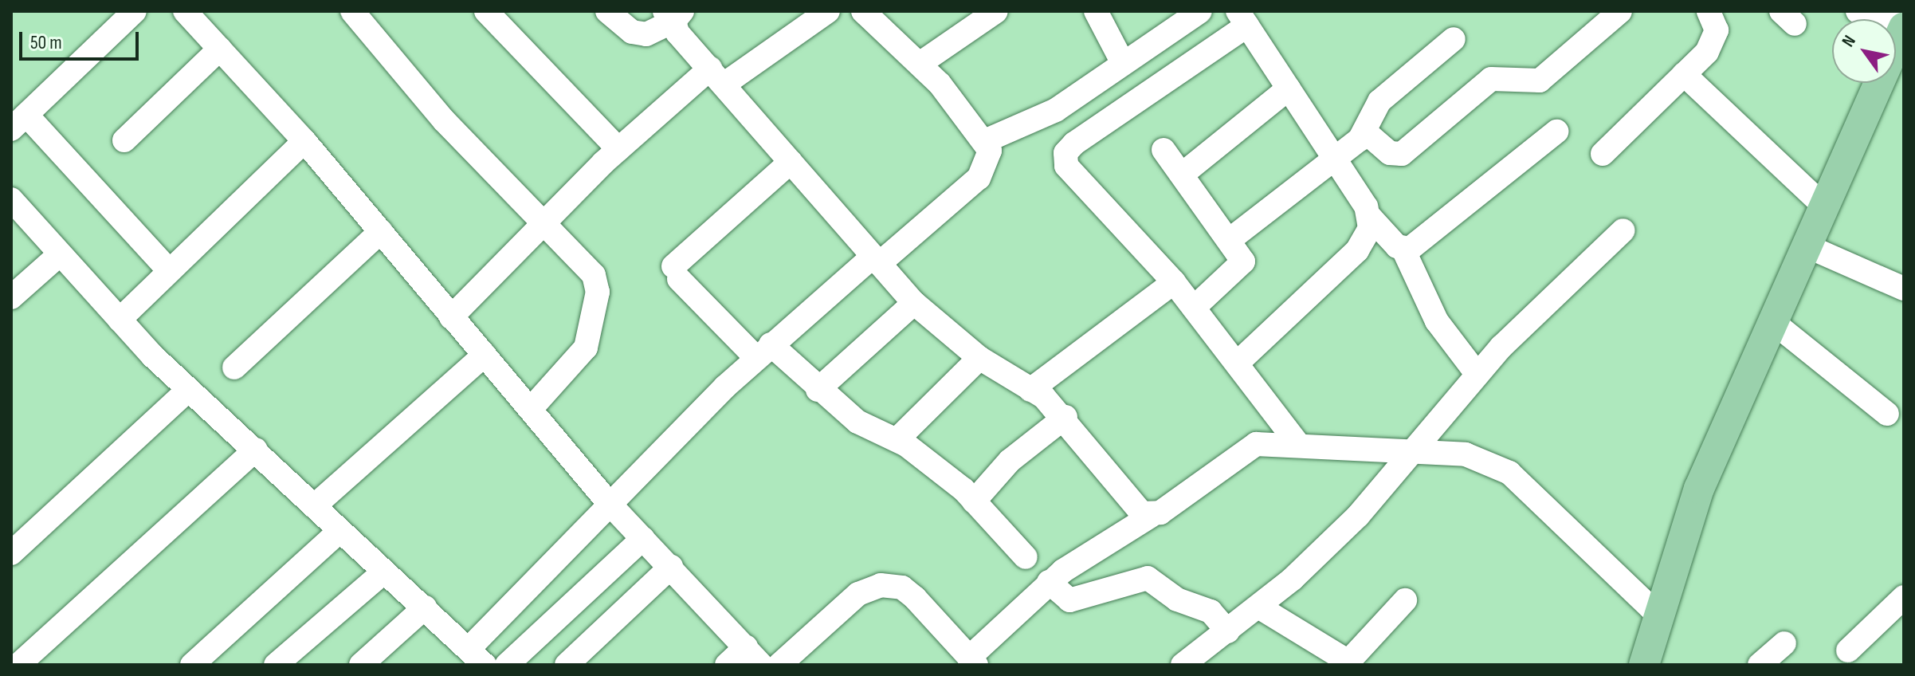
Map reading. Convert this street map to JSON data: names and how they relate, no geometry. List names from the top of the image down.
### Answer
{
  "scale_bar": "50 m",
  "north": "top left"
}
